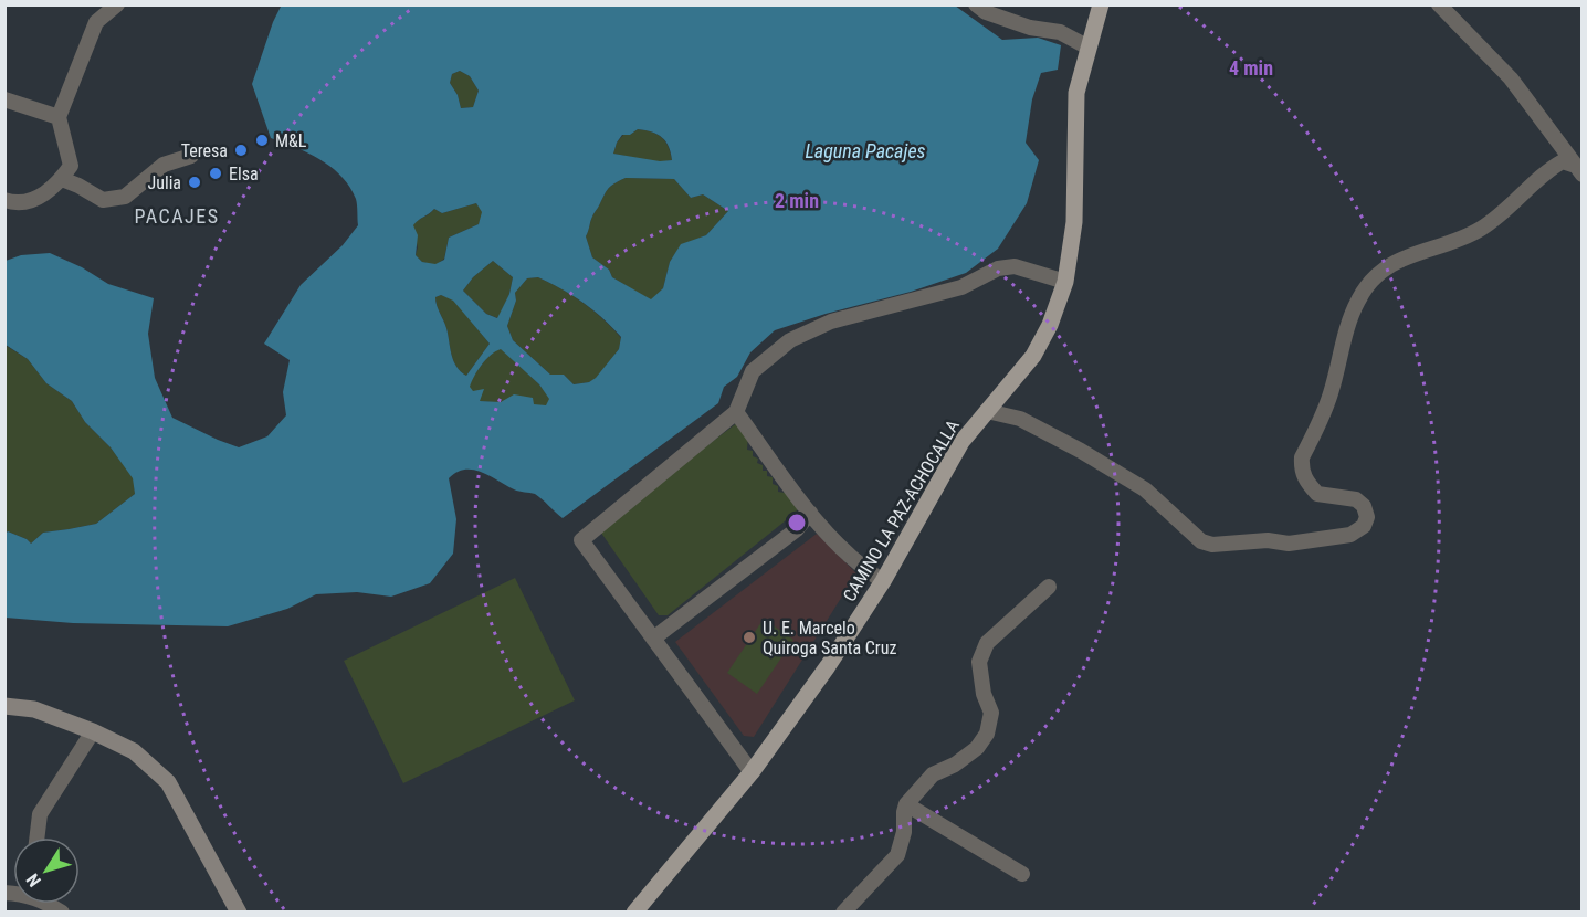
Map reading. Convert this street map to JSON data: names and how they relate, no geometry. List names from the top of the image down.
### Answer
{
  "streets": {
    "main road": ["CAMINO LA PAZ-ACHOCALLA"]
  },
  "districts": ["PACAJES"],
  "water": ["Laguna Pacajes"],
  "places": [
    "M&L",
    "Teresa",
    "Elsa",
    "Julia",
    "U. E. Marcelo Quiroga Santa Cruz"
  ],
  "north": "bottom left",
  "rings": ["4 min", "2 min"]
}
